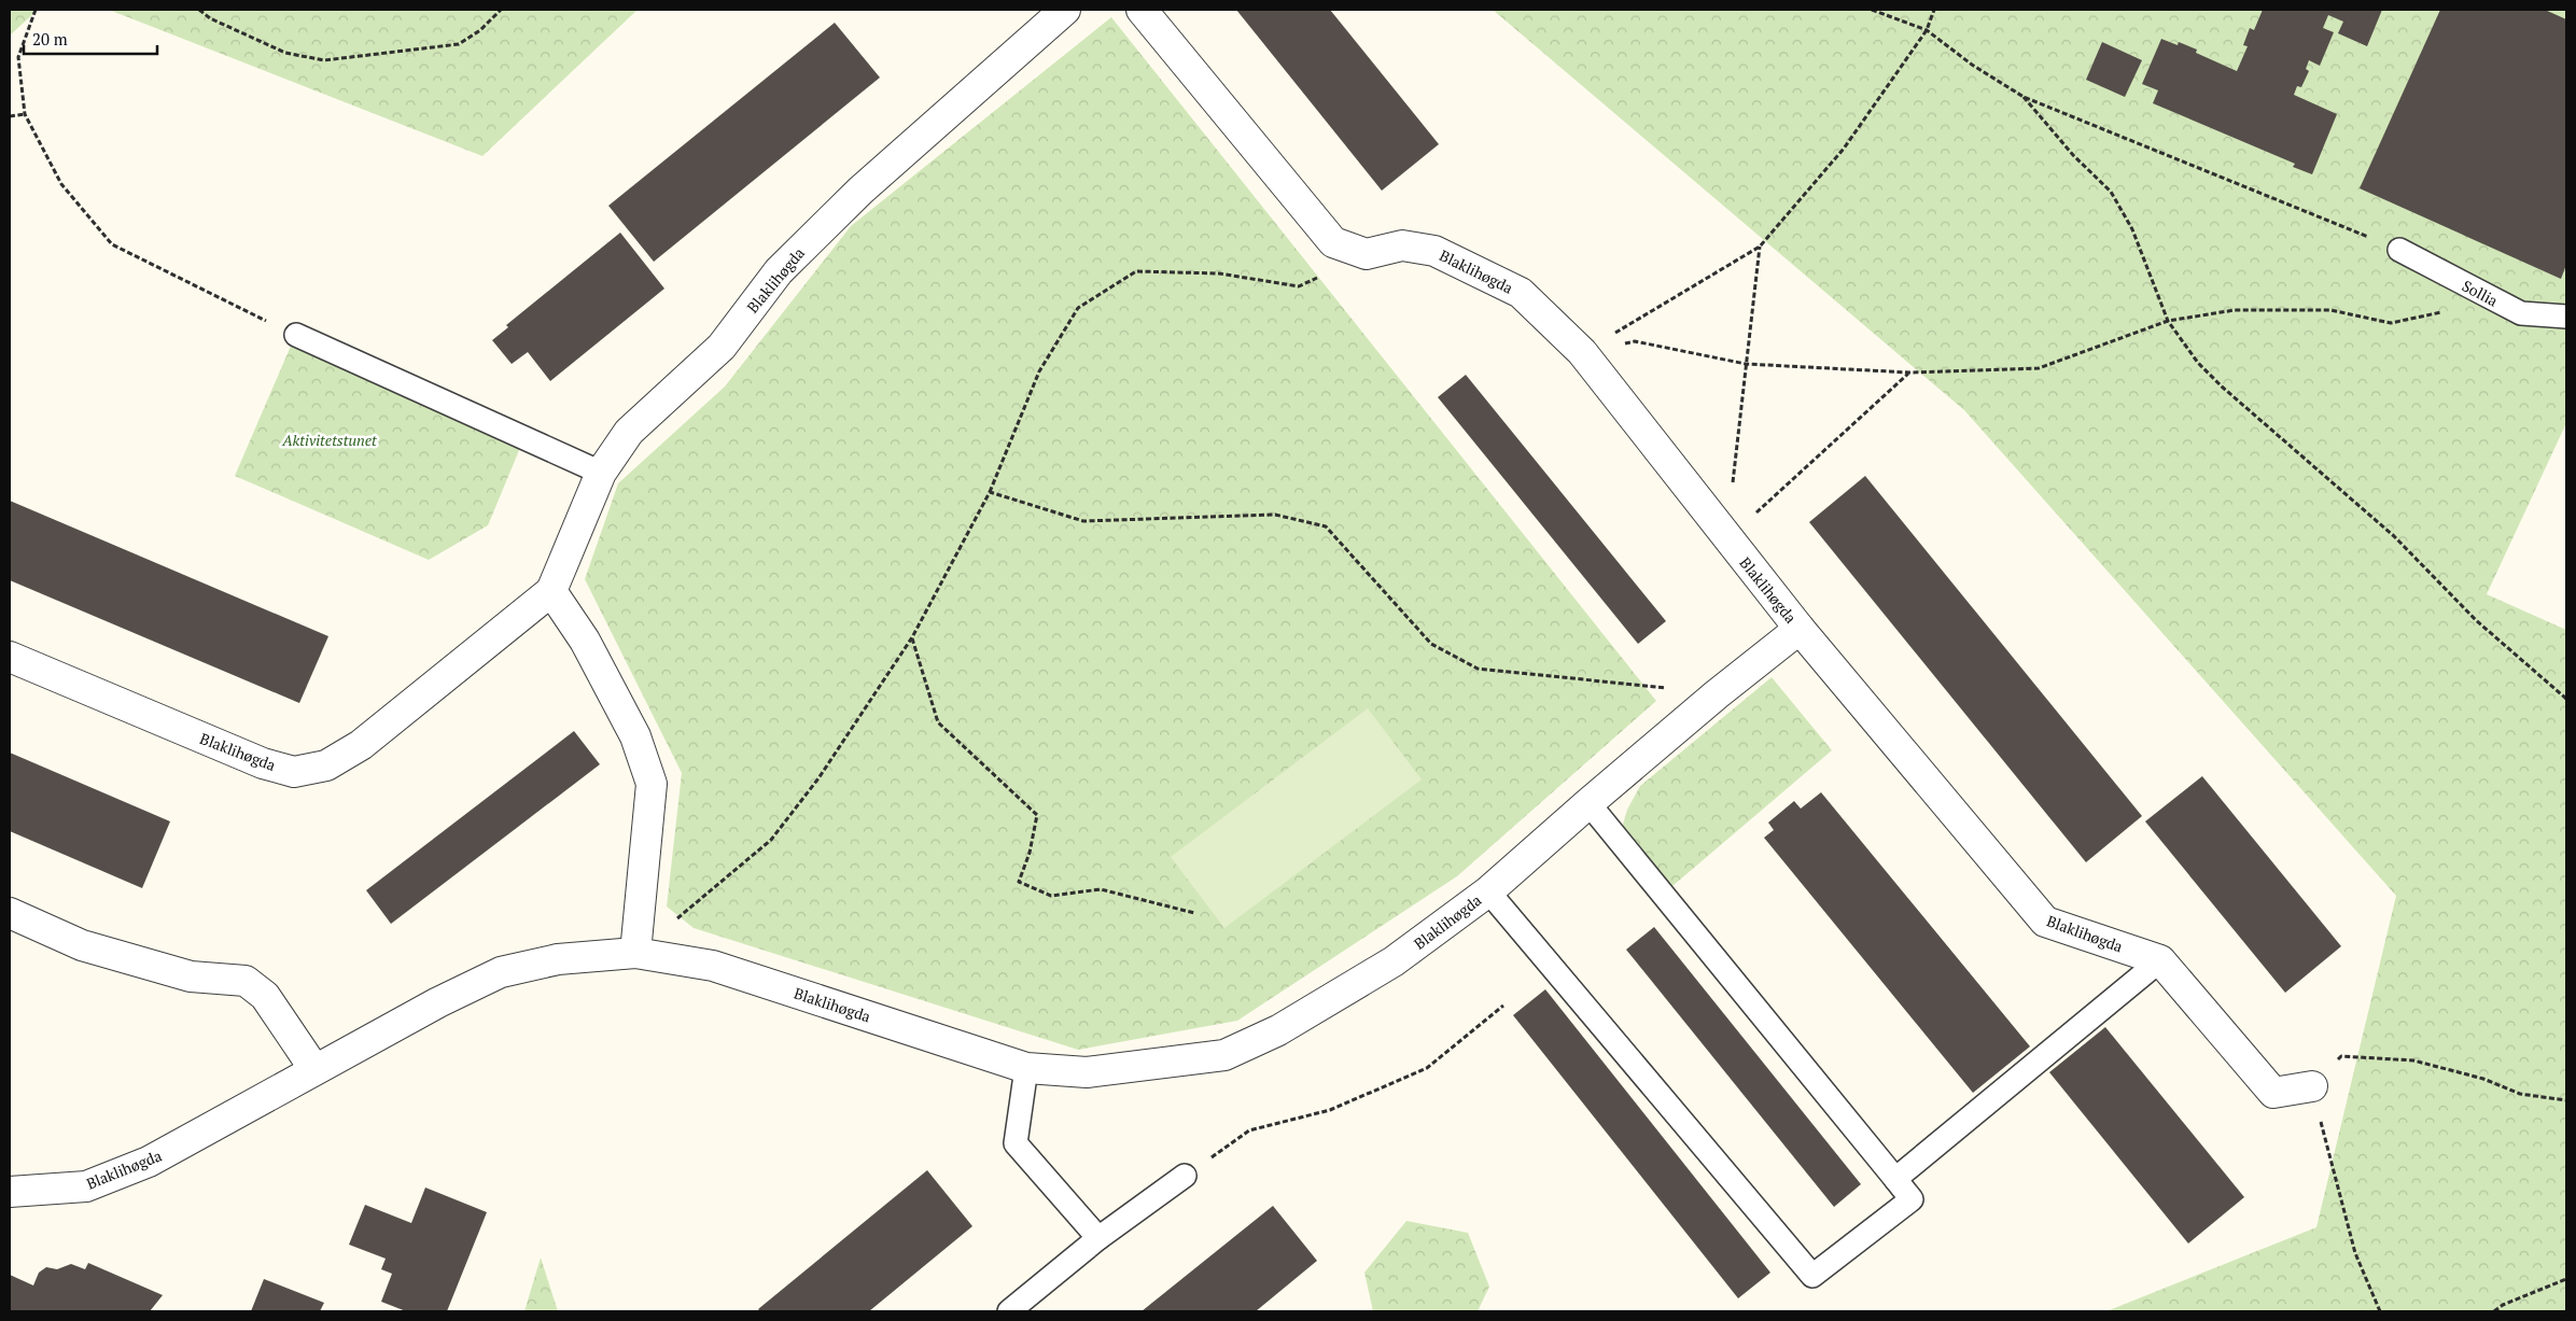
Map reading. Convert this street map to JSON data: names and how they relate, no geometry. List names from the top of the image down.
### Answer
{
  "streets": {
    "street": ["Blaklihøgda"],
    "lane": ["Sollia"]
  },
  "parks": ["Aktivitetstunet"],
  "scale_bar": "20 m"
}
